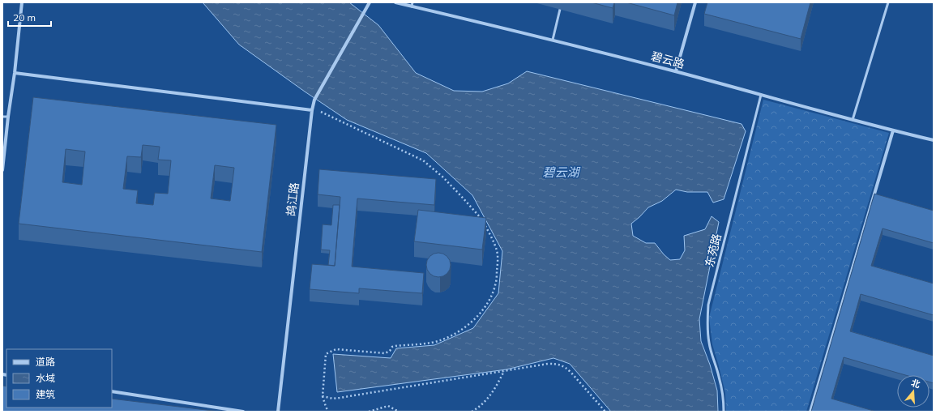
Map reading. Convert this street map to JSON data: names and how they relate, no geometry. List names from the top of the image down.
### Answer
{
  "streets": {
    "street": ["碧云路", "鸪江路"],
    "lane": ["东苑路"]
  },
  "crossings": [
    ["碧云路", "东苑路"]
  ],
  "water": ["碧云湖"],
  "legend": ["道路", "水域", "建筑"],
  "scale_bar": "20 m",
  "north": "top"
}
